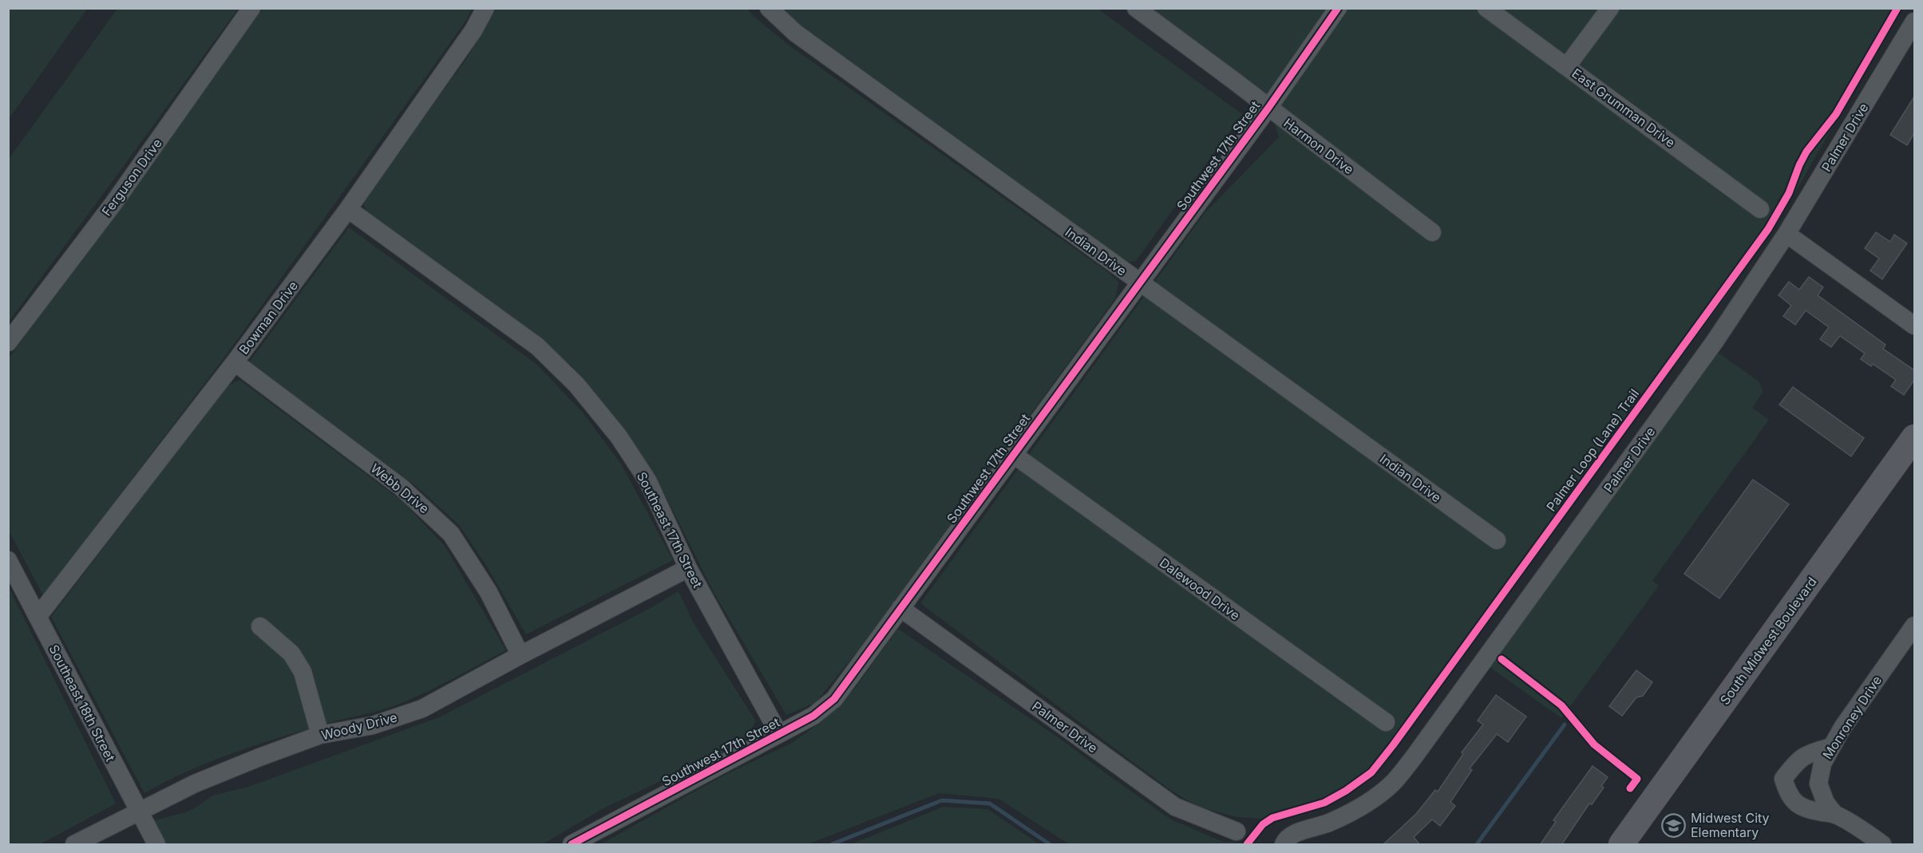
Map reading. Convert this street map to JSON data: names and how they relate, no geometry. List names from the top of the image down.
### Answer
{
  "streets": {
    "main road": ["South Midwest Boulevard"],
    "street": [
      "East Grumman Drive",
      "Palmer Drive",
      "Harmon Drive",
      "Southwest 17th Street",
      "Ferguson Drive",
      "Indian Drive",
      "Bowman Drive",
      "Webb Drive",
      "Southeast 17th Street",
      "Dalewood Drive",
      "Southeast 18th Street",
      "Monroney Drive",
      "Woody Drive"
    ],
    "cycle path": ["Palmer Loop (Lane) Trail"]
  },
  "crossings": [
    ["Palmer Drive", "Southwest 17th Street"],
    ["Harmon Drive", "Southwest 17th Street"],
    ["Southwest 17th Street", "Indian Drive"],
    ["Southwest 17th Street", "Southeast 17th Street"],
    ["Southwest 17th Street", "Dalewood Drive"],
    ["Bowman Drive", "Webb Drive"],
    ["Bowman Drive", "Southeast 17th Street"],
    ["Bowman Drive", "Southeast 18th Street"],
    ["Webb Drive", "Woody Drive"],
    ["Southeast 17th Street", "Woody Drive"],
    ["Southeast 18th Street", "Woody Drive"]
  ],
  "places": {
    "school or university": ["Midwest City Elementary"]
  }
}
